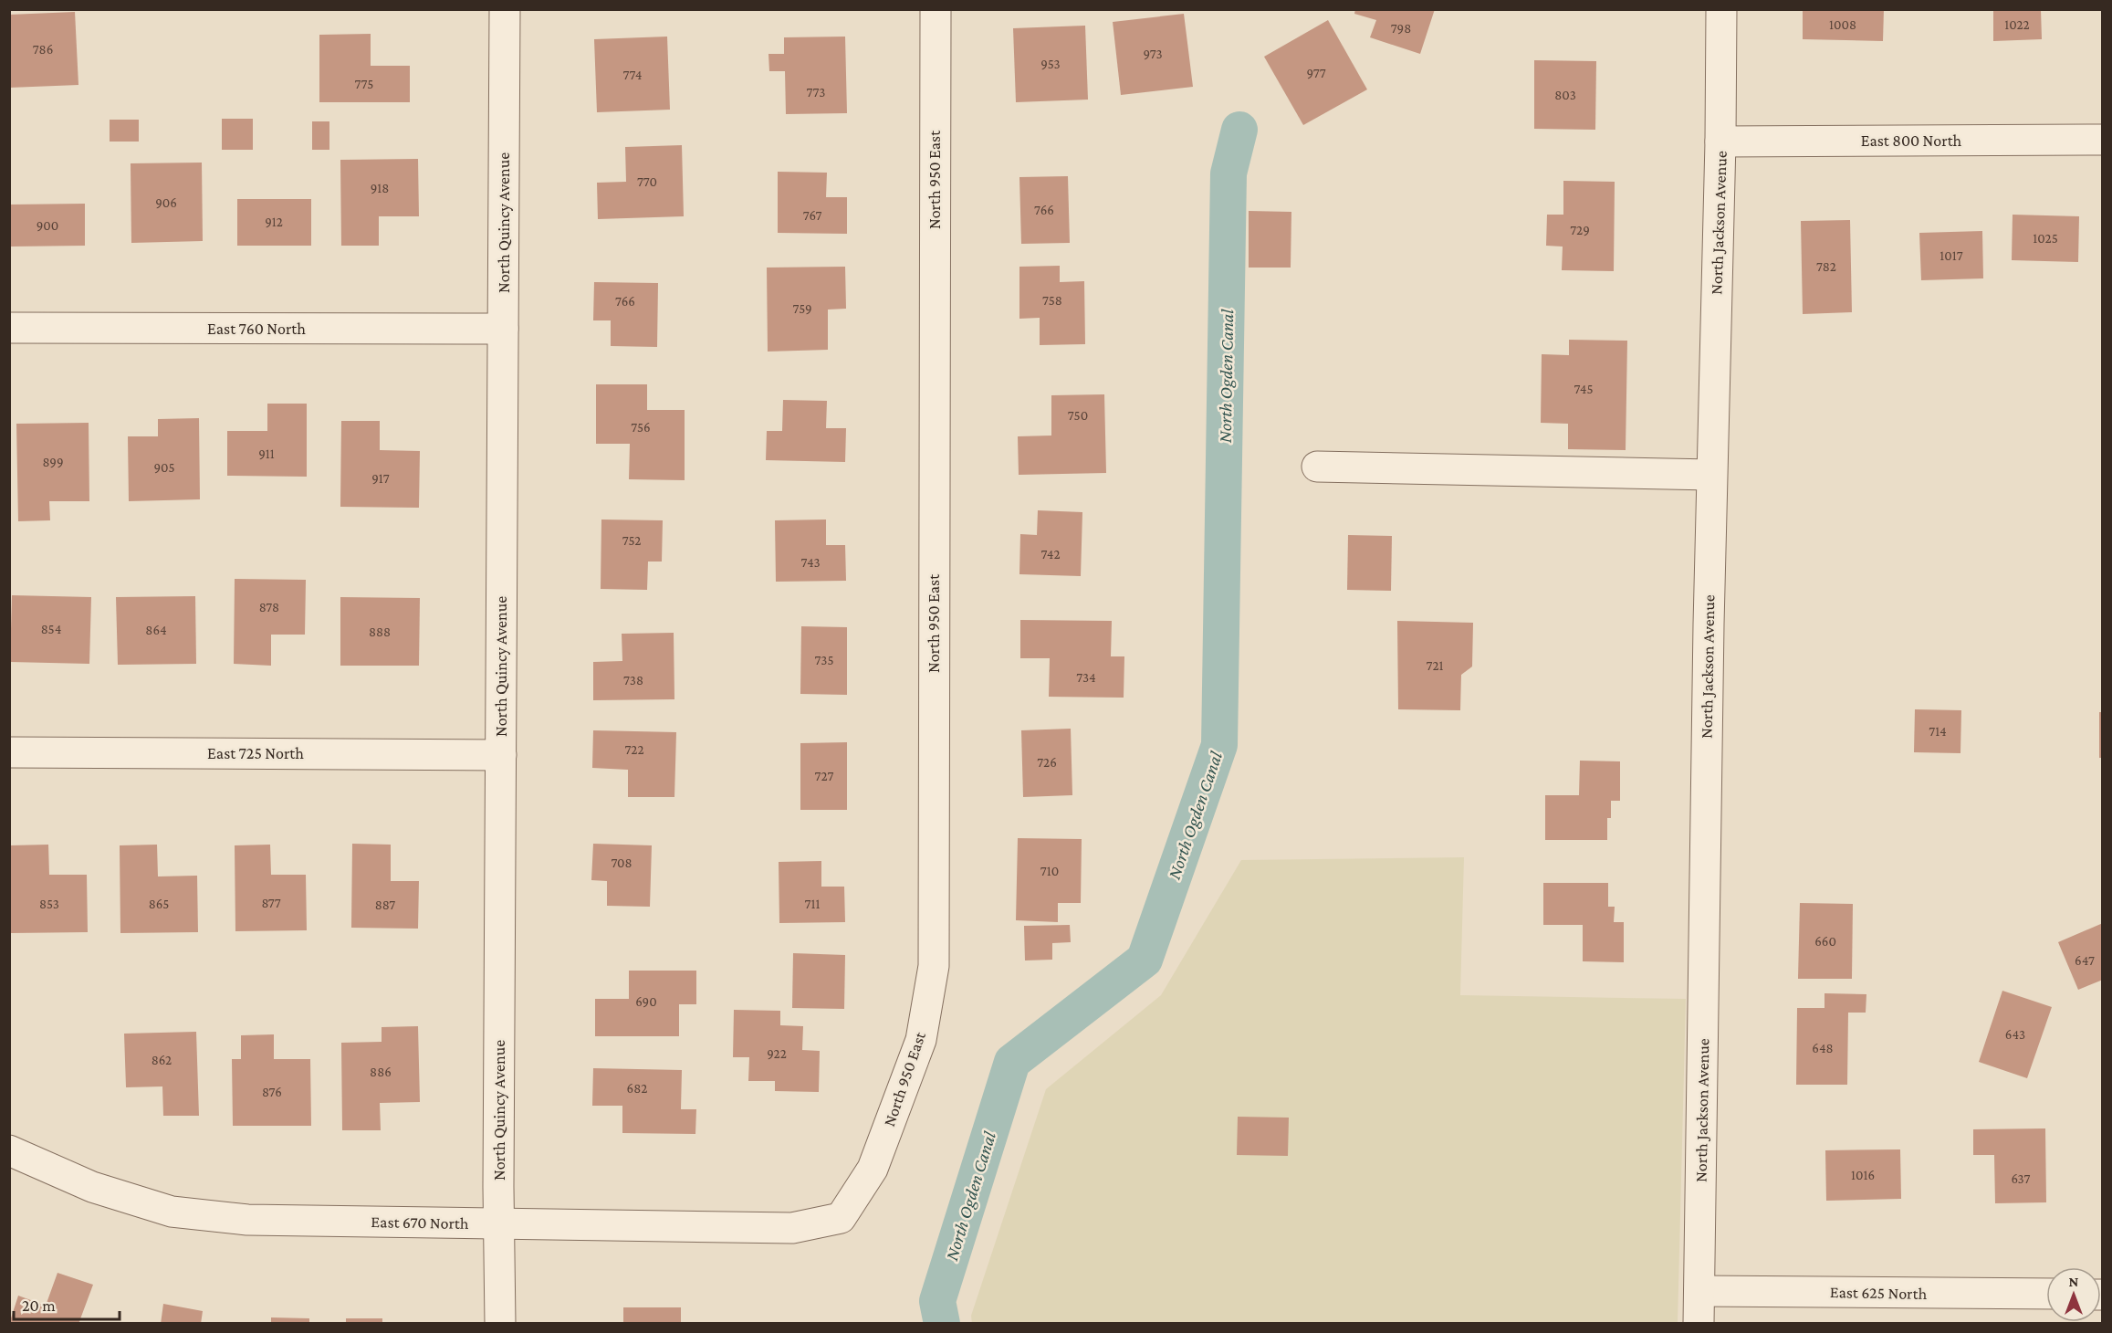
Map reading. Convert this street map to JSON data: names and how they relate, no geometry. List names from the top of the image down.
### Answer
{
  "streets": {
    "street": [
      "East 800 North",
      "North 950 East",
      "North Quincy Avenue",
      "North Jackson Avenue",
      "East 760 North",
      "East 725 North",
      "East 670 North",
      "East 625 North"
    ]
  },
  "crossings": [
    ["East 800 North", "North Jackson Avenue"],
    ["North 950 East", "East 670 North"],
    ["North Quincy Avenue", "East 760 North"],
    ["North Quincy Avenue", "East 725 North"],
    ["North Quincy Avenue", "East 670 North"],
    ["North Jackson Avenue", "East 625 North"]
  ],
  "water": ["North Ogden Canal"],
  "house_numbers": [
    "1008",
    "1022",
    "798",
    "786",
    "973",
    "953",
    "977",
    "774",
    "775",
    "773",
    "803",
    "770",
    "918",
    "906",
    "766",
    "767",
    "912",
    "900",
    "729",
    "1025",
    "1017",
    "782",
    "758",
    "766",
    "759",
    "745",
    "750",
    "756",
    "911",
    "899",
    "905",
    "917",
    "752",
    "742",
    "743",
    "878",
    "854",
    "864",
    "888",
    "735",
    "721",
    "734",
    "738",
    "714",
    "722",
    "726",
    "727",
    "708",
    "710",
    "877",
    "853",
    "865",
    "711",
    "887",
    "660",
    "647",
    "690",
    "643",
    "648",
    "922",
    "862",
    "886",
    "682",
    "876",
    "1016",
    "637"
  ],
  "scale_bar": "20 m",
  "north": "top"
}
